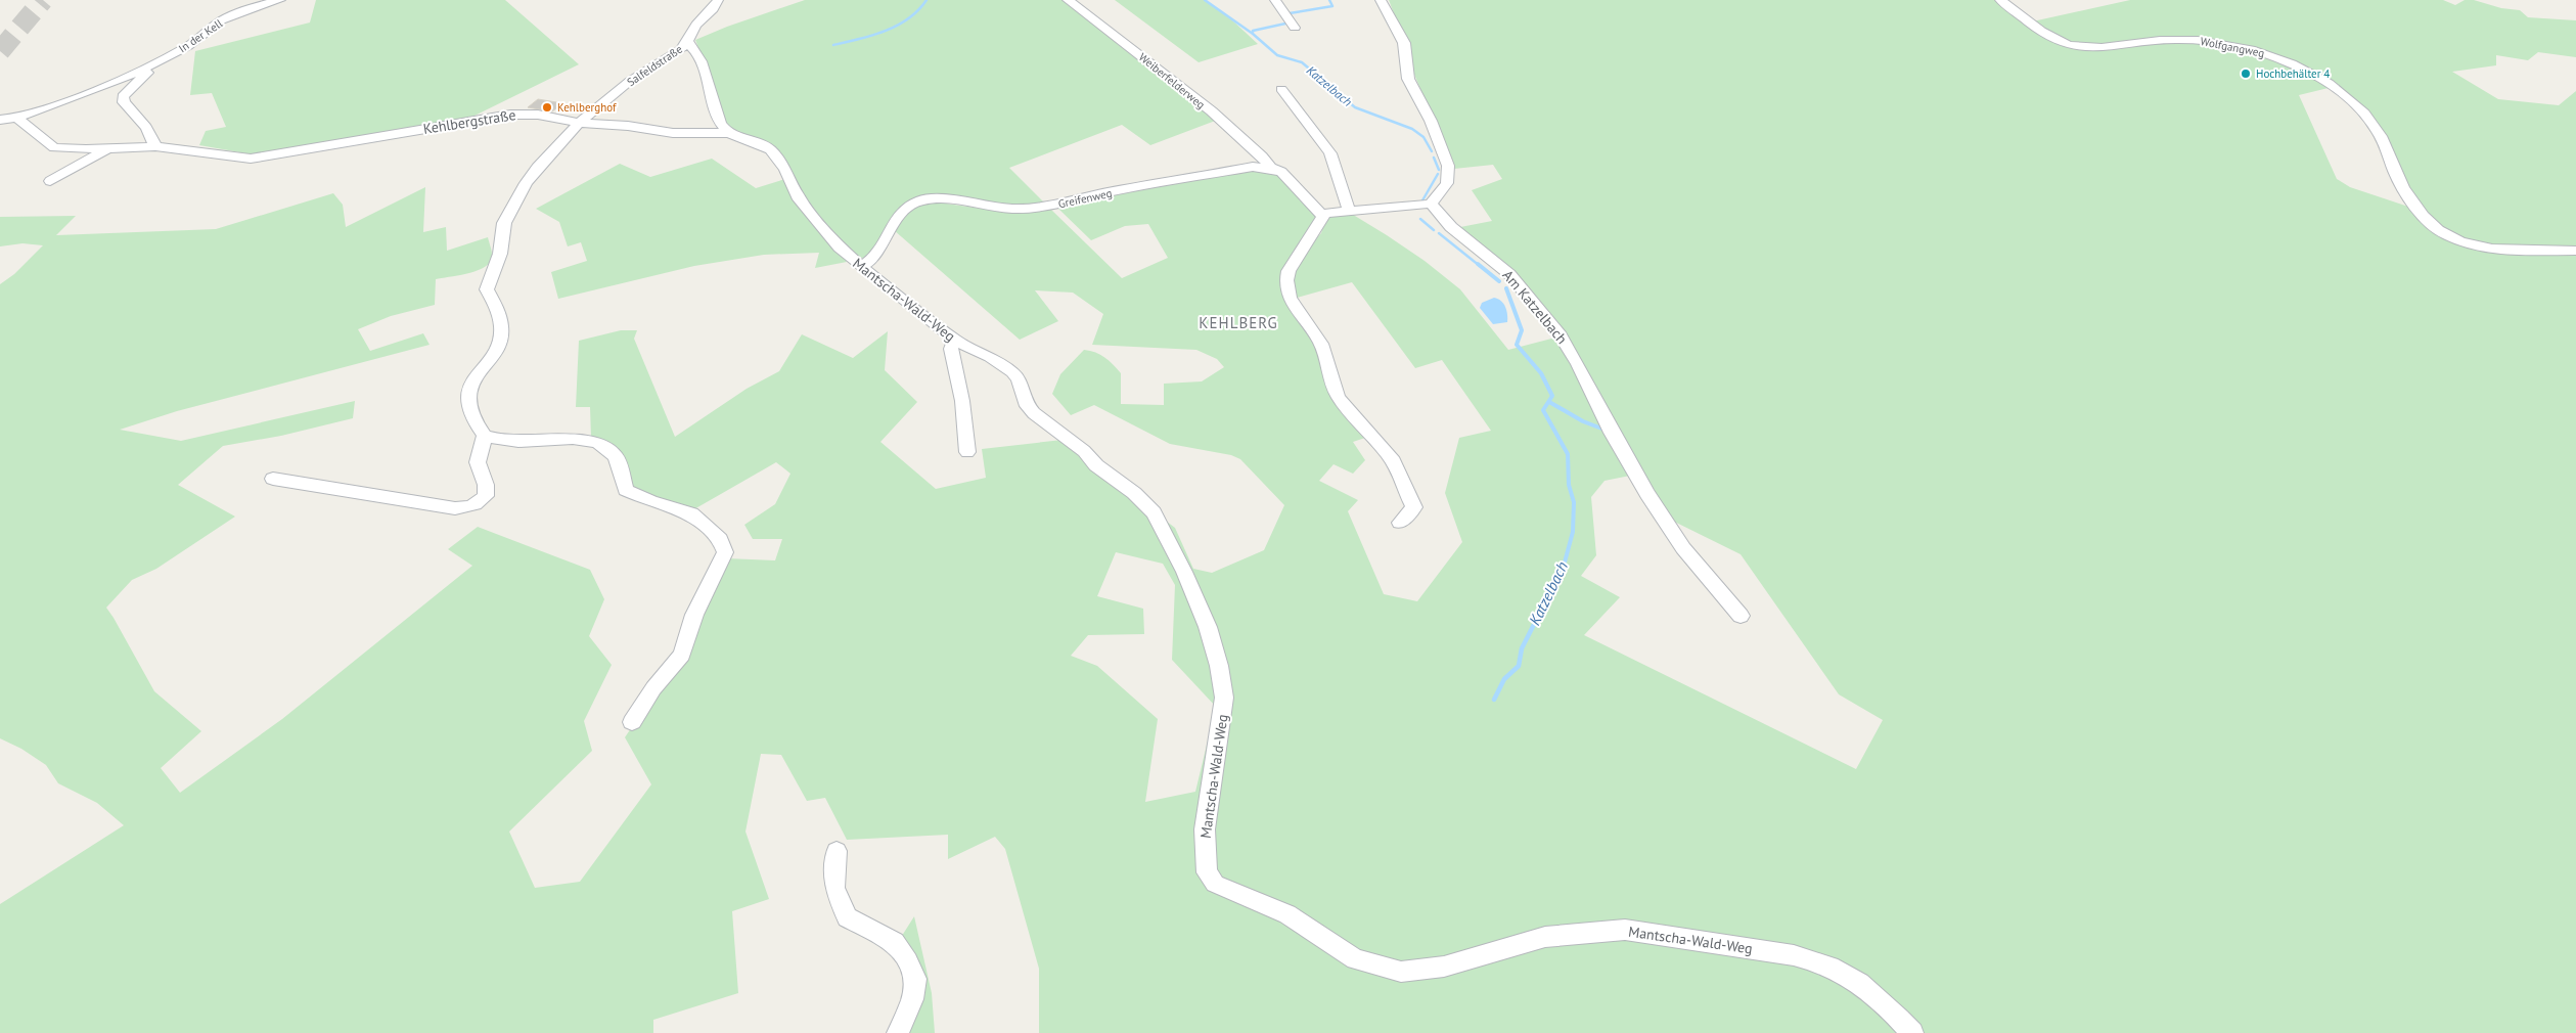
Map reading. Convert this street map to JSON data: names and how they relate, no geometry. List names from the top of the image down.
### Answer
{
  "streets": {
    "street": [
      "In der Kell",
      "Wolfgangweg",
      "Salfeldstraße",
      "Weiberfelderweg",
      "Kehlbergstraße",
      "Greifenweg",
      "Mantscha-Wald-Weg",
      "Am Katzelbach"
    ]
  },
  "crossings": [
    ["In der Kell", "Kehlbergstraße"],
    ["Salfeldstraße", "Kehlbergstraße"],
    ["Salfeldstraße", "Mantscha-Wald-Weg"],
    ["Weiberfelderweg", "Greifenweg"],
    ["Kehlbergstraße", "Mantscha-Wald-Weg"],
    ["Greifenweg", "Mantscha-Wald-Weg"]
  ],
  "districts": ["KEHLBERG"],
  "water": ["Katzelbach"],
  "places": ["Hochbehälter 4", "Kehlberghof"]
}
